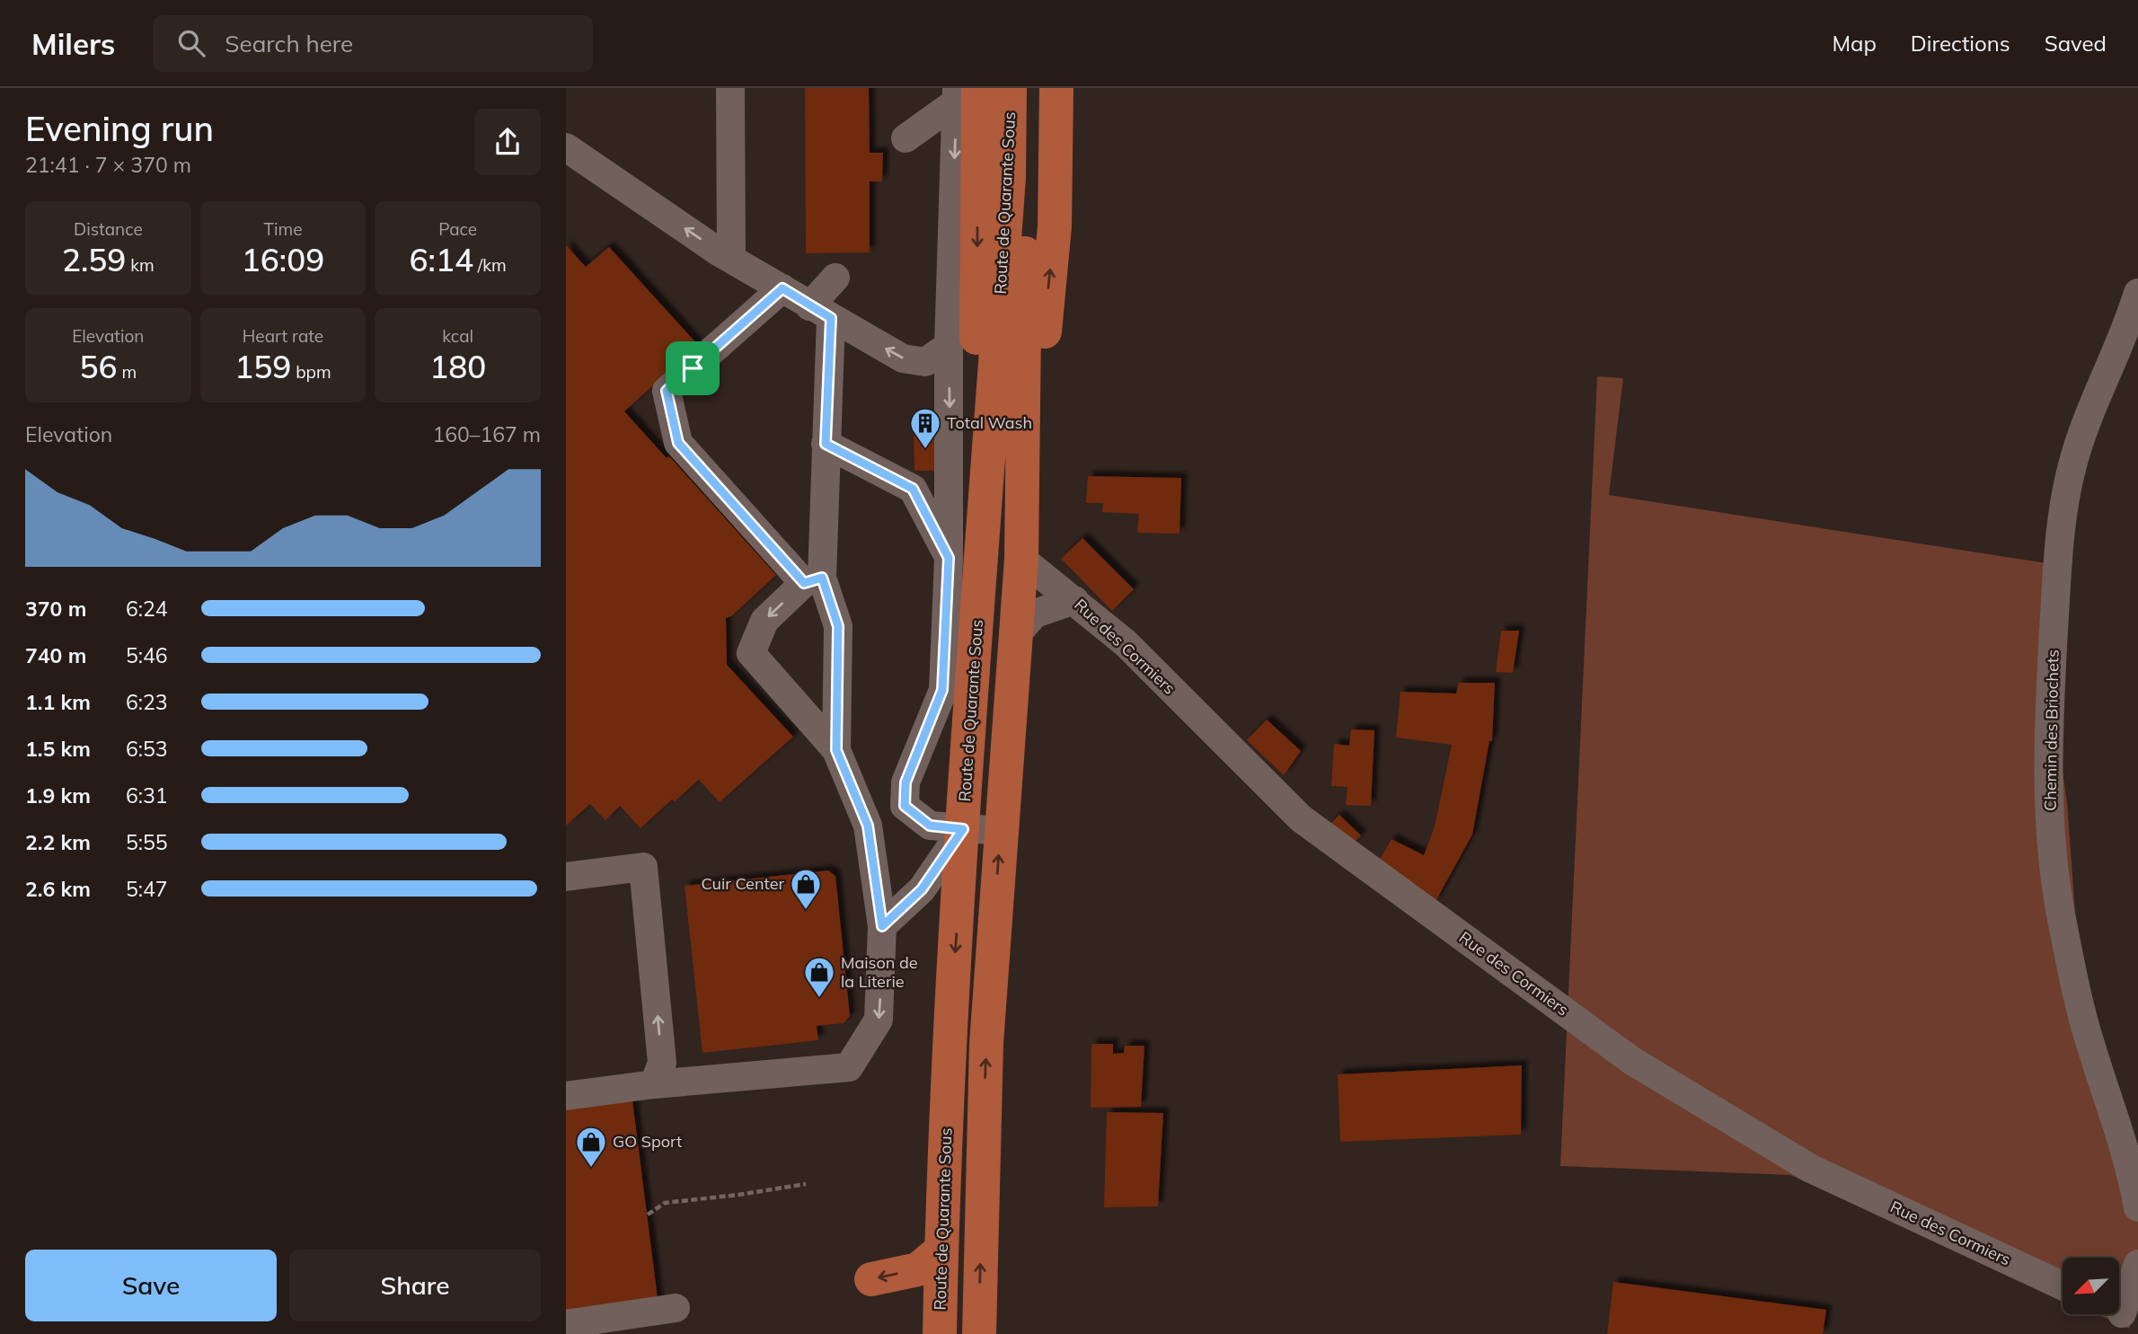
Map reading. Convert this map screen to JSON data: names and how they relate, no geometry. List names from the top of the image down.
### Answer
{
  "streets": {
    "main road": ["Route de Quarante Sous"],
    "street": ["Rue des Cormiers", "Chemin des Briochets"]
  },
  "crossings": [
    ["Route de Quarante Sous", "Rue des Cormiers"]
  ],
  "places": {
    "building": ["Total Wash"],
    "shop": ["Cuir Center", "Maison de la Literie", "GO Sport"]
  },
  "north": "bottom left",
  "page": {
    "header": "Milers",
    "search": "Search here",
    "nav": ["Map", "Directions", "Saved"],
    "heading": ["Evening run", "21:41 · 7 × 370 m"],
    "stats": [
      ["Distance", "2.59 km"],
      ["Time", "16:09"],
      ["Pace", "6:14 /km"],
      ["Elevation", "56 m"],
      ["Heart rate", "159 bpm"],
      ["kcal", "180"]
    ],
    "chart": ["Elevation", "160–167 m"],
    "list": [
      {
        "name": "370 m",
        "note": "6:24"
      },
      {
        "name": "740 m",
        "note": "5:46"
      },
      {
        "name": "1.1 km",
        "note": "6:23"
      },
      {
        "name": "1.5 km",
        "note": "6:53"
      },
      {
        "name": "1.9 km",
        "note": "6:31"
      },
      {
        "name": "2.2 km",
        "note": "5:55"
      },
      {
        "name": "2.6 km",
        "note": "5:47"
      }
    ],
    "buttons": ["Save", "Share"]
  }
}
